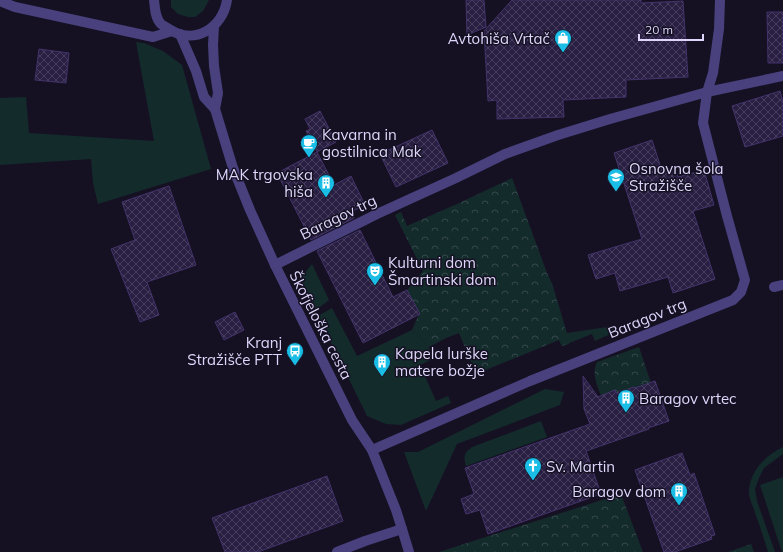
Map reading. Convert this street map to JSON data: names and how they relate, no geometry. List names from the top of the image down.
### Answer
{
  "streets": {
    "street": ["Baragov trg", "Škofjeloška cesta"]
  },
  "crossings": [
    ["Baragov trg", "Škofjeloška cesta"]
  ],
  "places": {
    "shop": ["Avtohiša Vrtač"],
    "cafe": ["Kavarna in gostilnica Mak"],
    "school or university": ["Osnovna šola Stražišče"],
    "building": [
      "MAK trgovska hiša",
      "Kapela lurške matere božje",
      "Baragov vrtec",
      "Baragov dom"
    ],
    "theatre": ["Kulturni dom Šmartinski dom"],
    "bus stop": ["Kranj Stražišče PTT"],
    "church": ["Sv. Martin"]
  },
  "scale_bar": "20 m"
}
